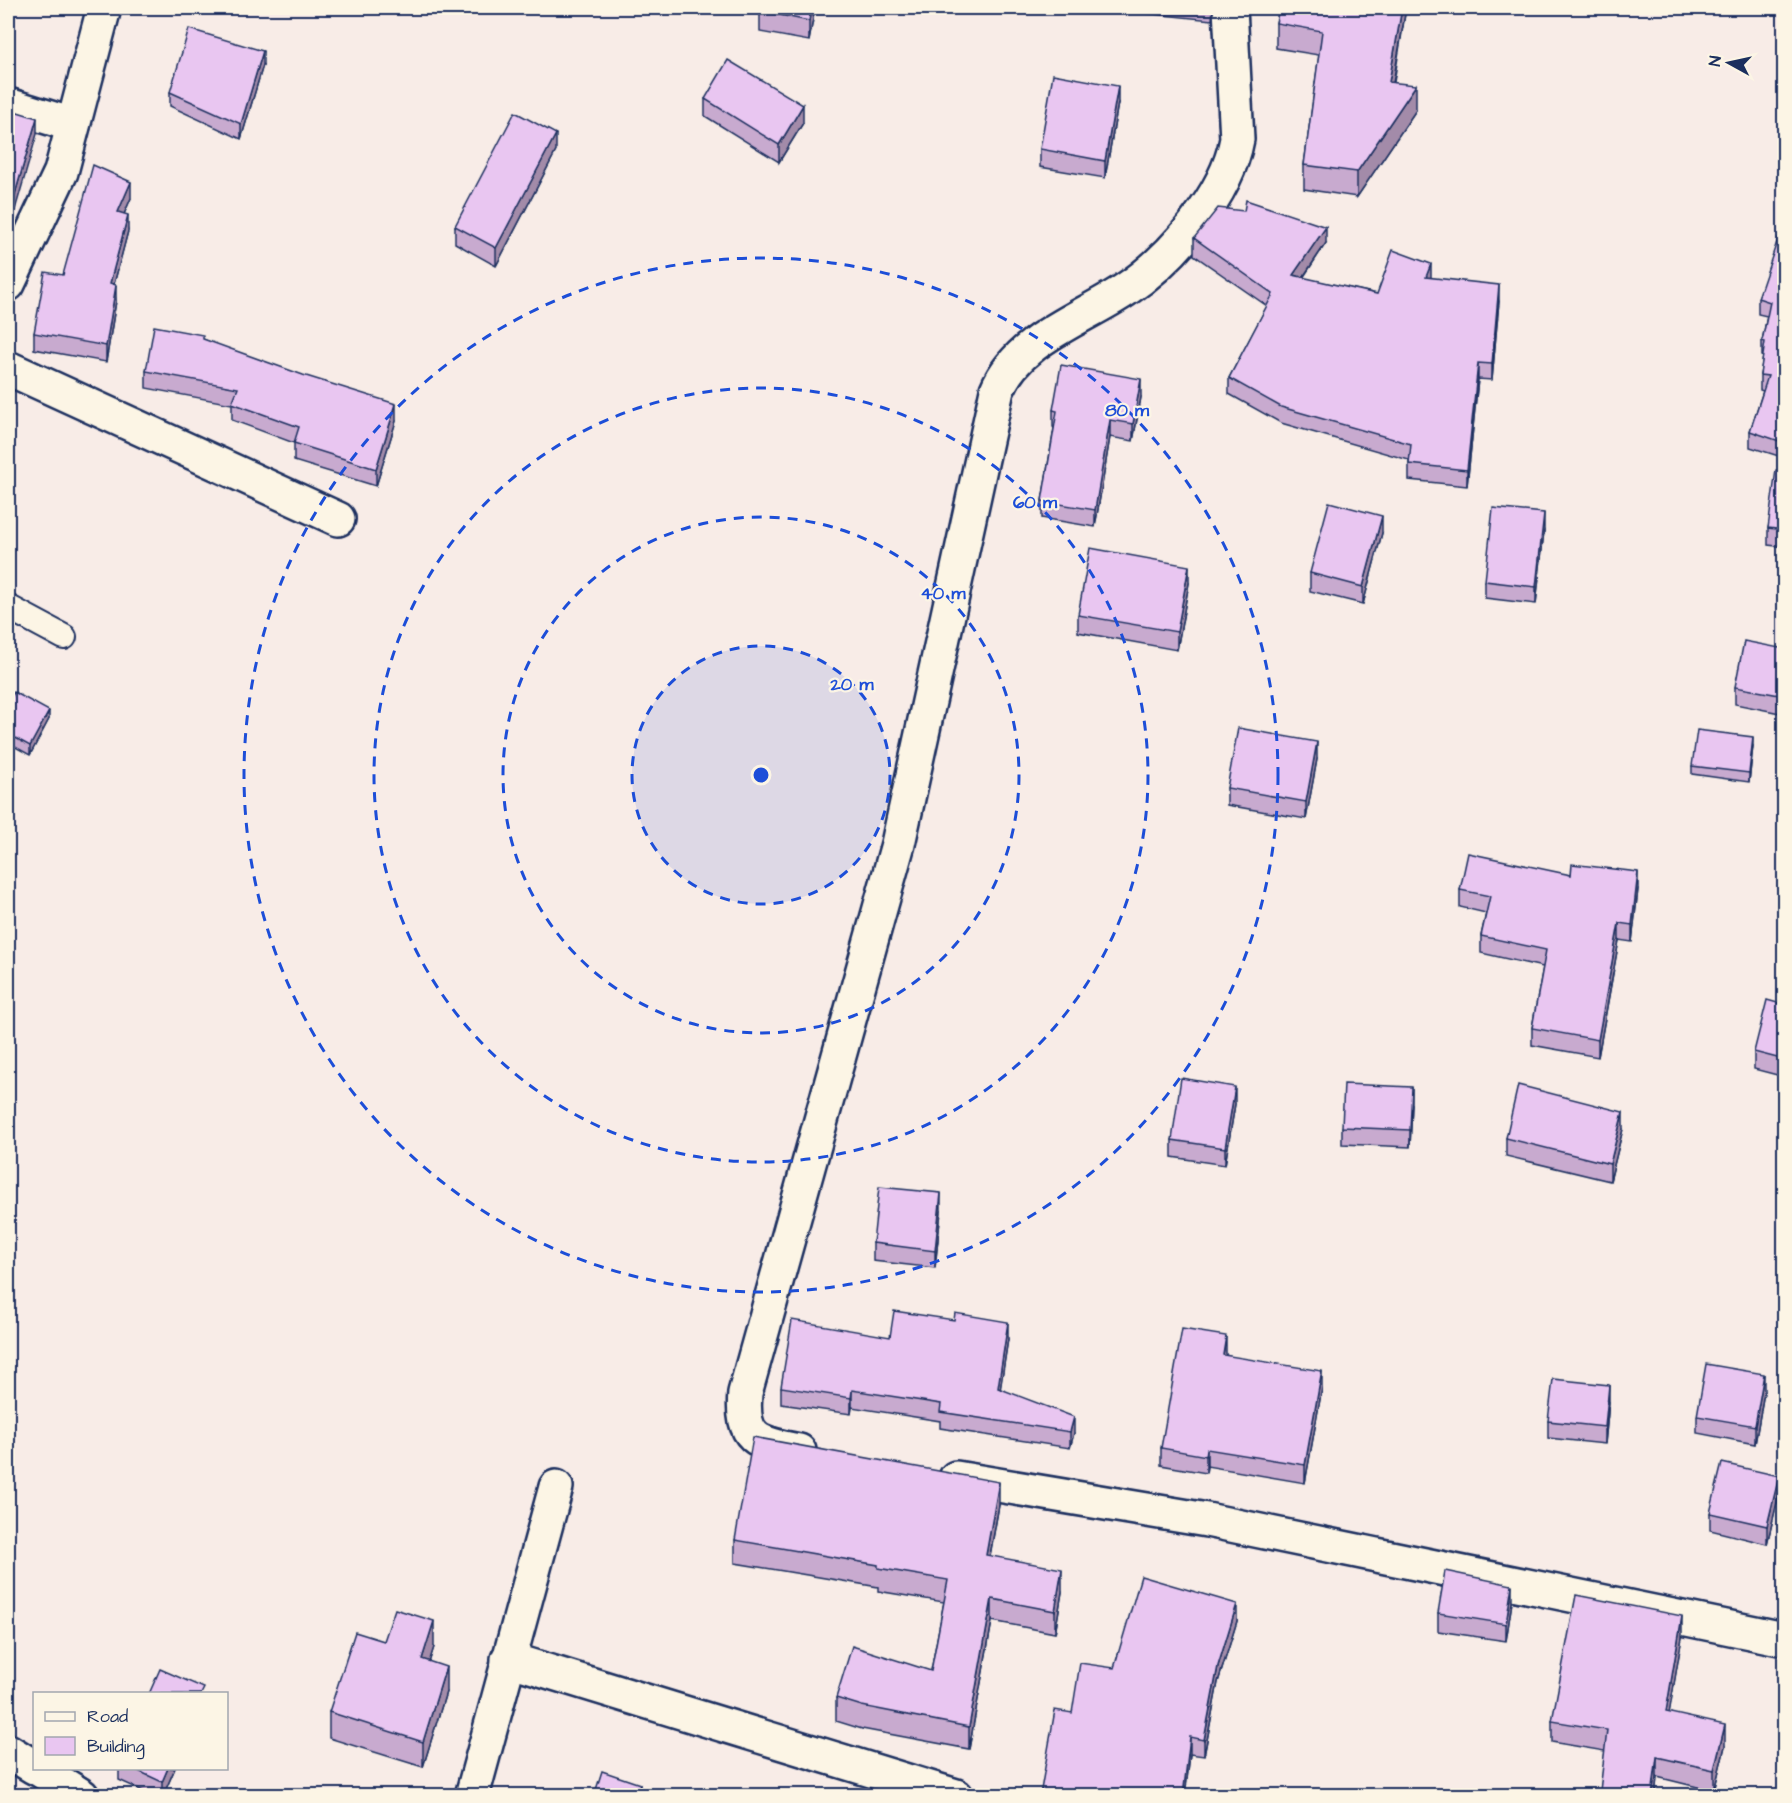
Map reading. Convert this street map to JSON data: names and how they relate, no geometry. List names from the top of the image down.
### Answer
{
  "legend": ["Road", "Building"],
  "north": "left",
  "rings": [
    "80 m",
    "60 m",
    "40 m",
    "20 m"
  ]
}
